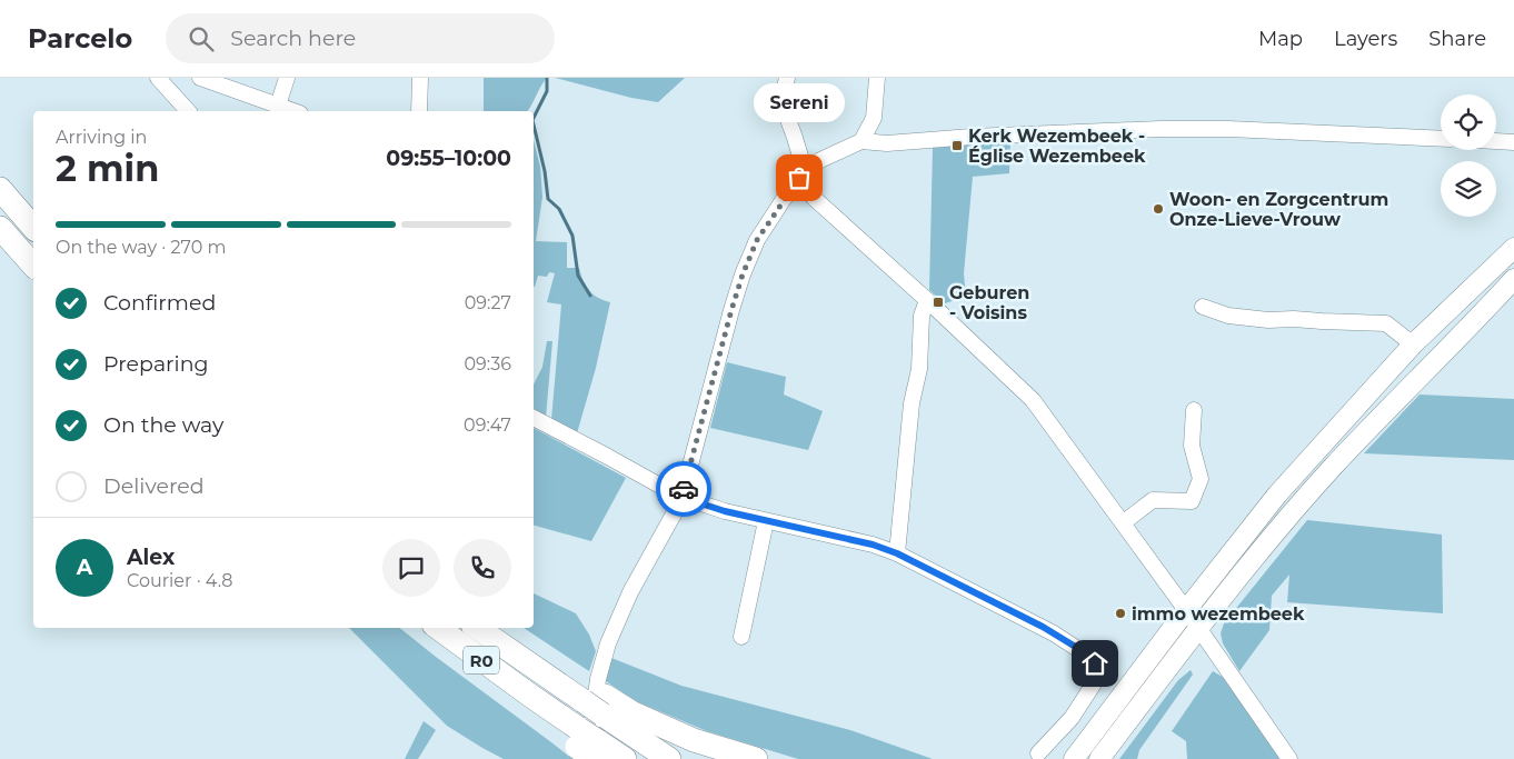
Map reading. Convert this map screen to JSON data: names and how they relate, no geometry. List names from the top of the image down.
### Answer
{
  "streets": {
    "highway": ["R0"]
  },
  "places": {
    "transit": ["Kerk Wezembeek - Église Wezembeek", "Geburen - Voisins"],
    "other": ["Sereni", "Woon- en Zorgcentrum Onze-Lieve-Vrouw", "immo wezembeek"]
  },
  "page": {
    "header": "Parcelo",
    "search": "Search here",
    "nav": ["Map", "Layers", "Share"],
    "bubble": "Sereni",
    "heading": ["2 min", "Arriving in", "09:55–10:00"],
    "panel": ["Alex", "Courier · 4.8"],
    "bar": "On the way · 270 m",
    "list": [
      ["Confirmed", "09:27"],
      ["Preparing", "09:36"],
      ["On the way", "09:47"],
      "Delivered"
    ],
    "round": "A"
  }
}
